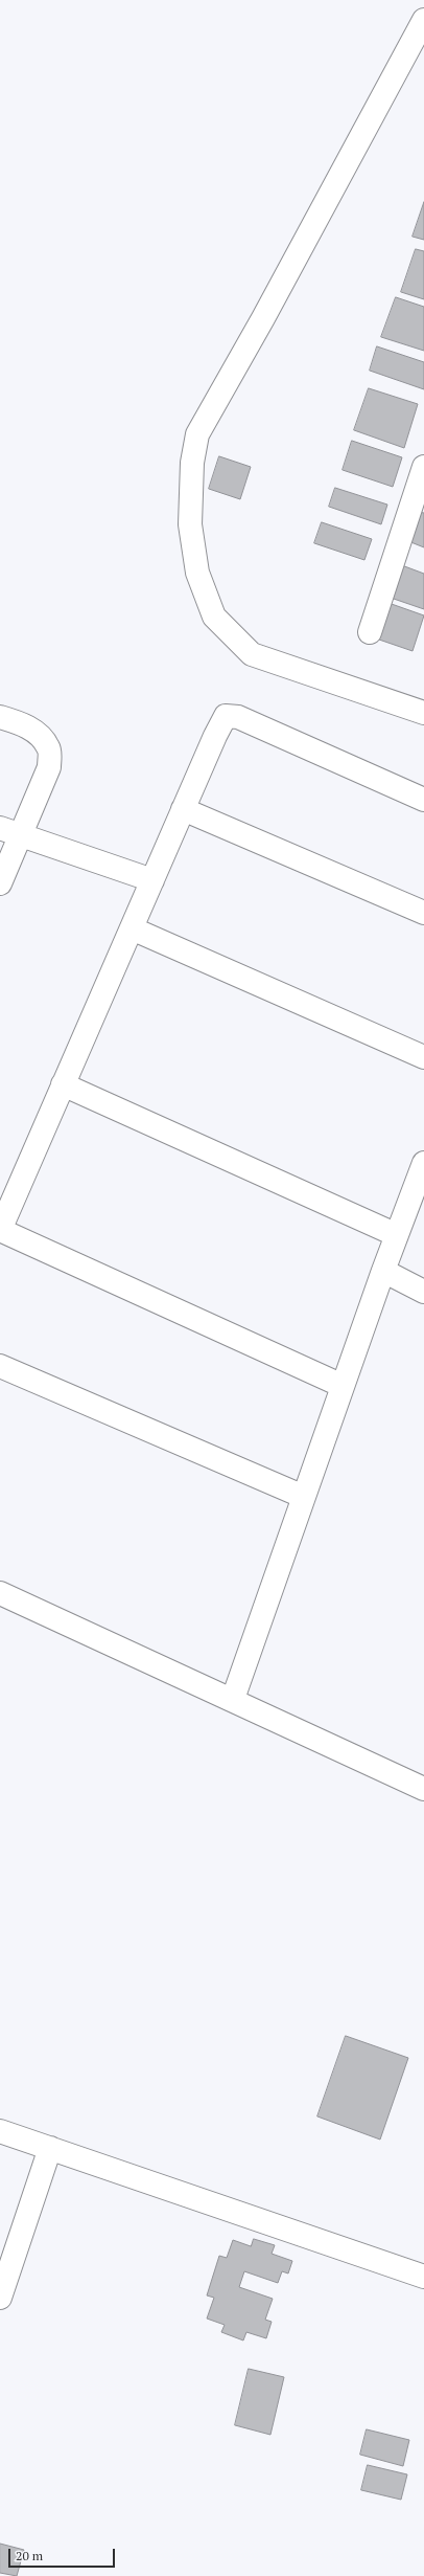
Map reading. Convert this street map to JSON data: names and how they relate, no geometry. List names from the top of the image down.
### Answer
{
  "scale_bar": "20 m"
}
